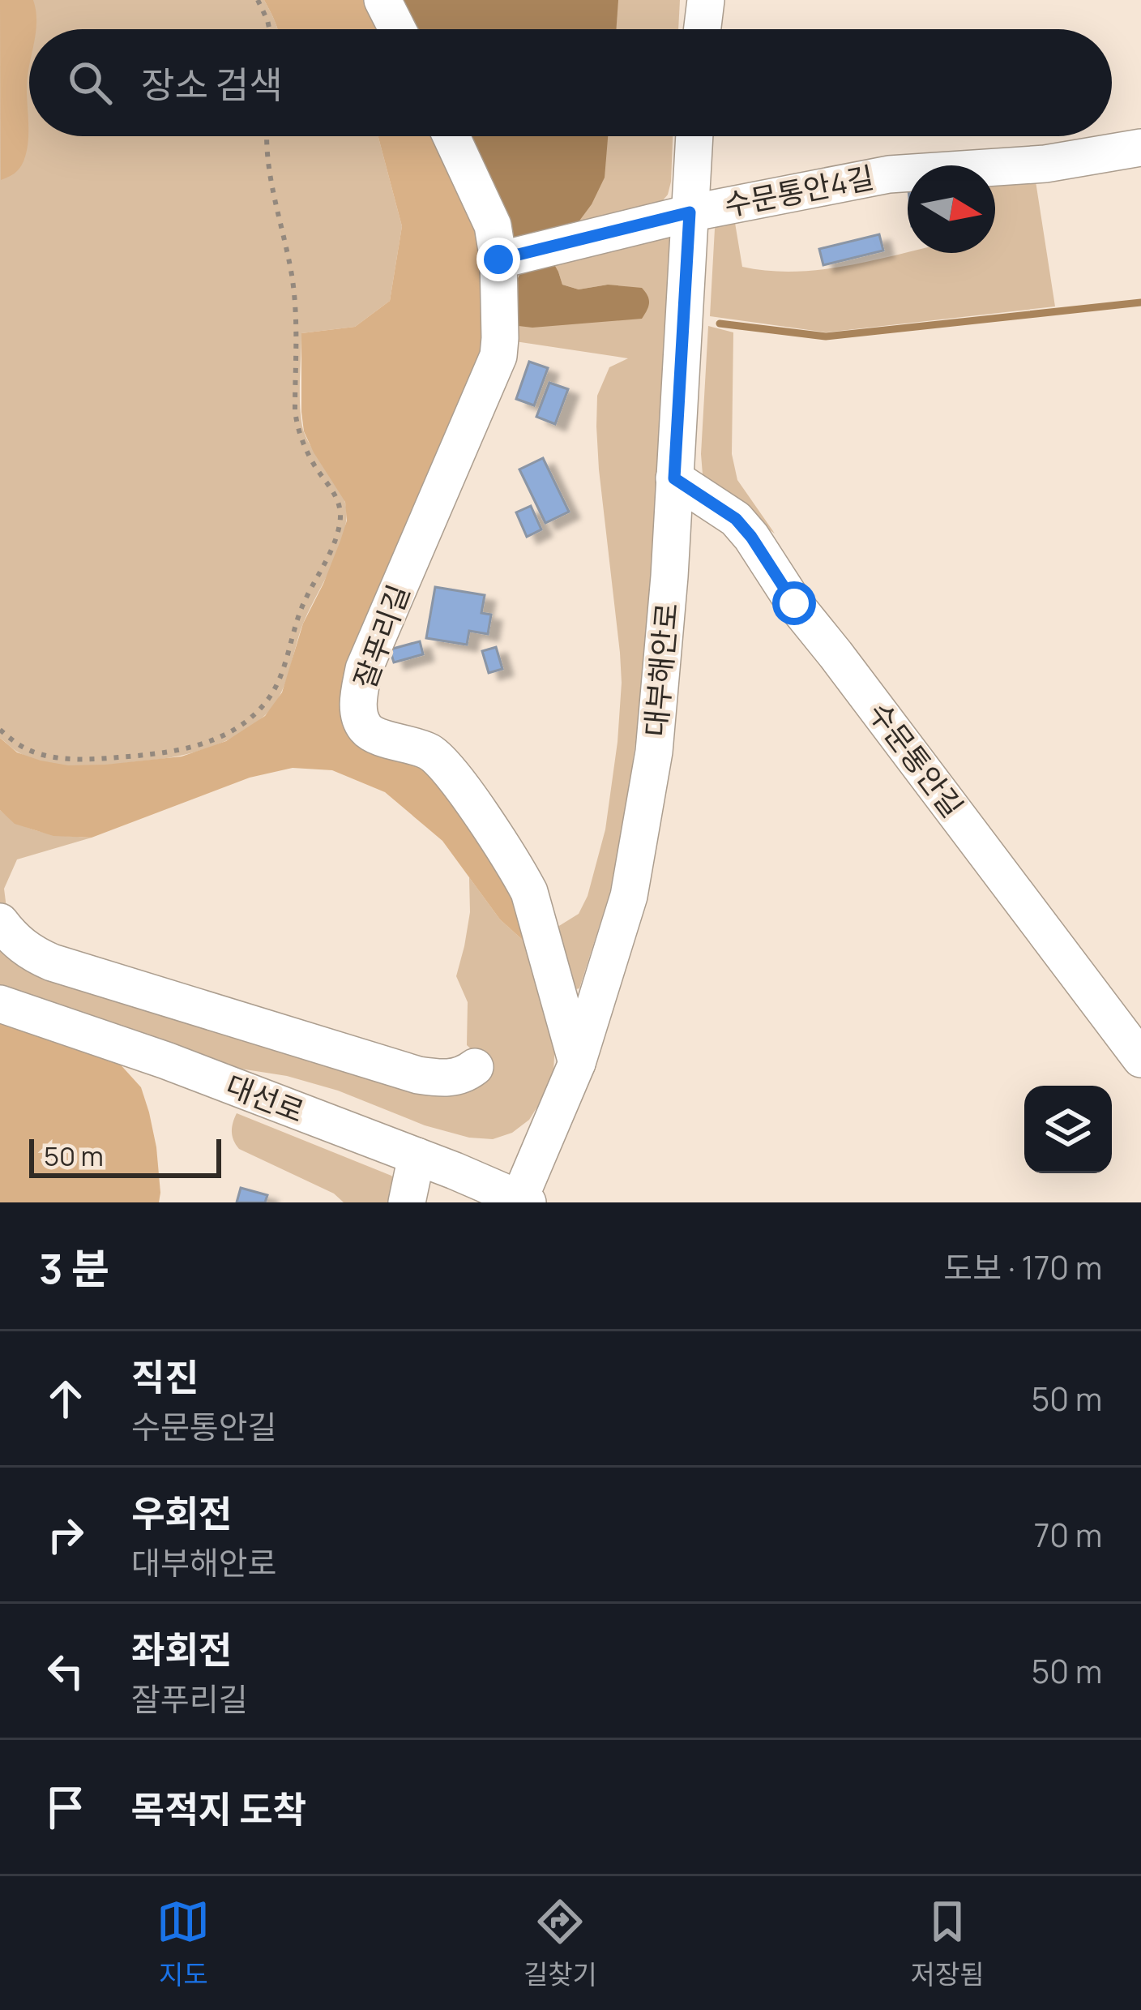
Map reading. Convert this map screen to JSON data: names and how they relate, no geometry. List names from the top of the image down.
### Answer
{
  "streets": {
    "street": [
      "수문통안4길",
      "잘푸리길",
      "대부해안로",
      "수문통안길",
      "대선로"
    ]
  },
  "crossings": [
    ["수문통안4길", "대부해안로"],
    ["잘푸리길", "대부해안로"],
    ["대부해안로", "수문통안길"],
    ["대부해안로", "대선로"]
  ],
  "scale_bar": "50 m",
  "north": "right",
  "page": {
    "search": "장소 검색",
    "scale": "50 m",
    "heading": ["3 분", "도보 · 170 m"],
    "list": [
      ["직진", "수문통안길", "50 m"],
      ["우회전", "대부해안로", "70 m"],
      ["좌회전", "잘푸리길", "50 m"],
      "목적지 도착"
    ],
    "nav": ["지도", "길찾기", "저장됨"]
  }
}
